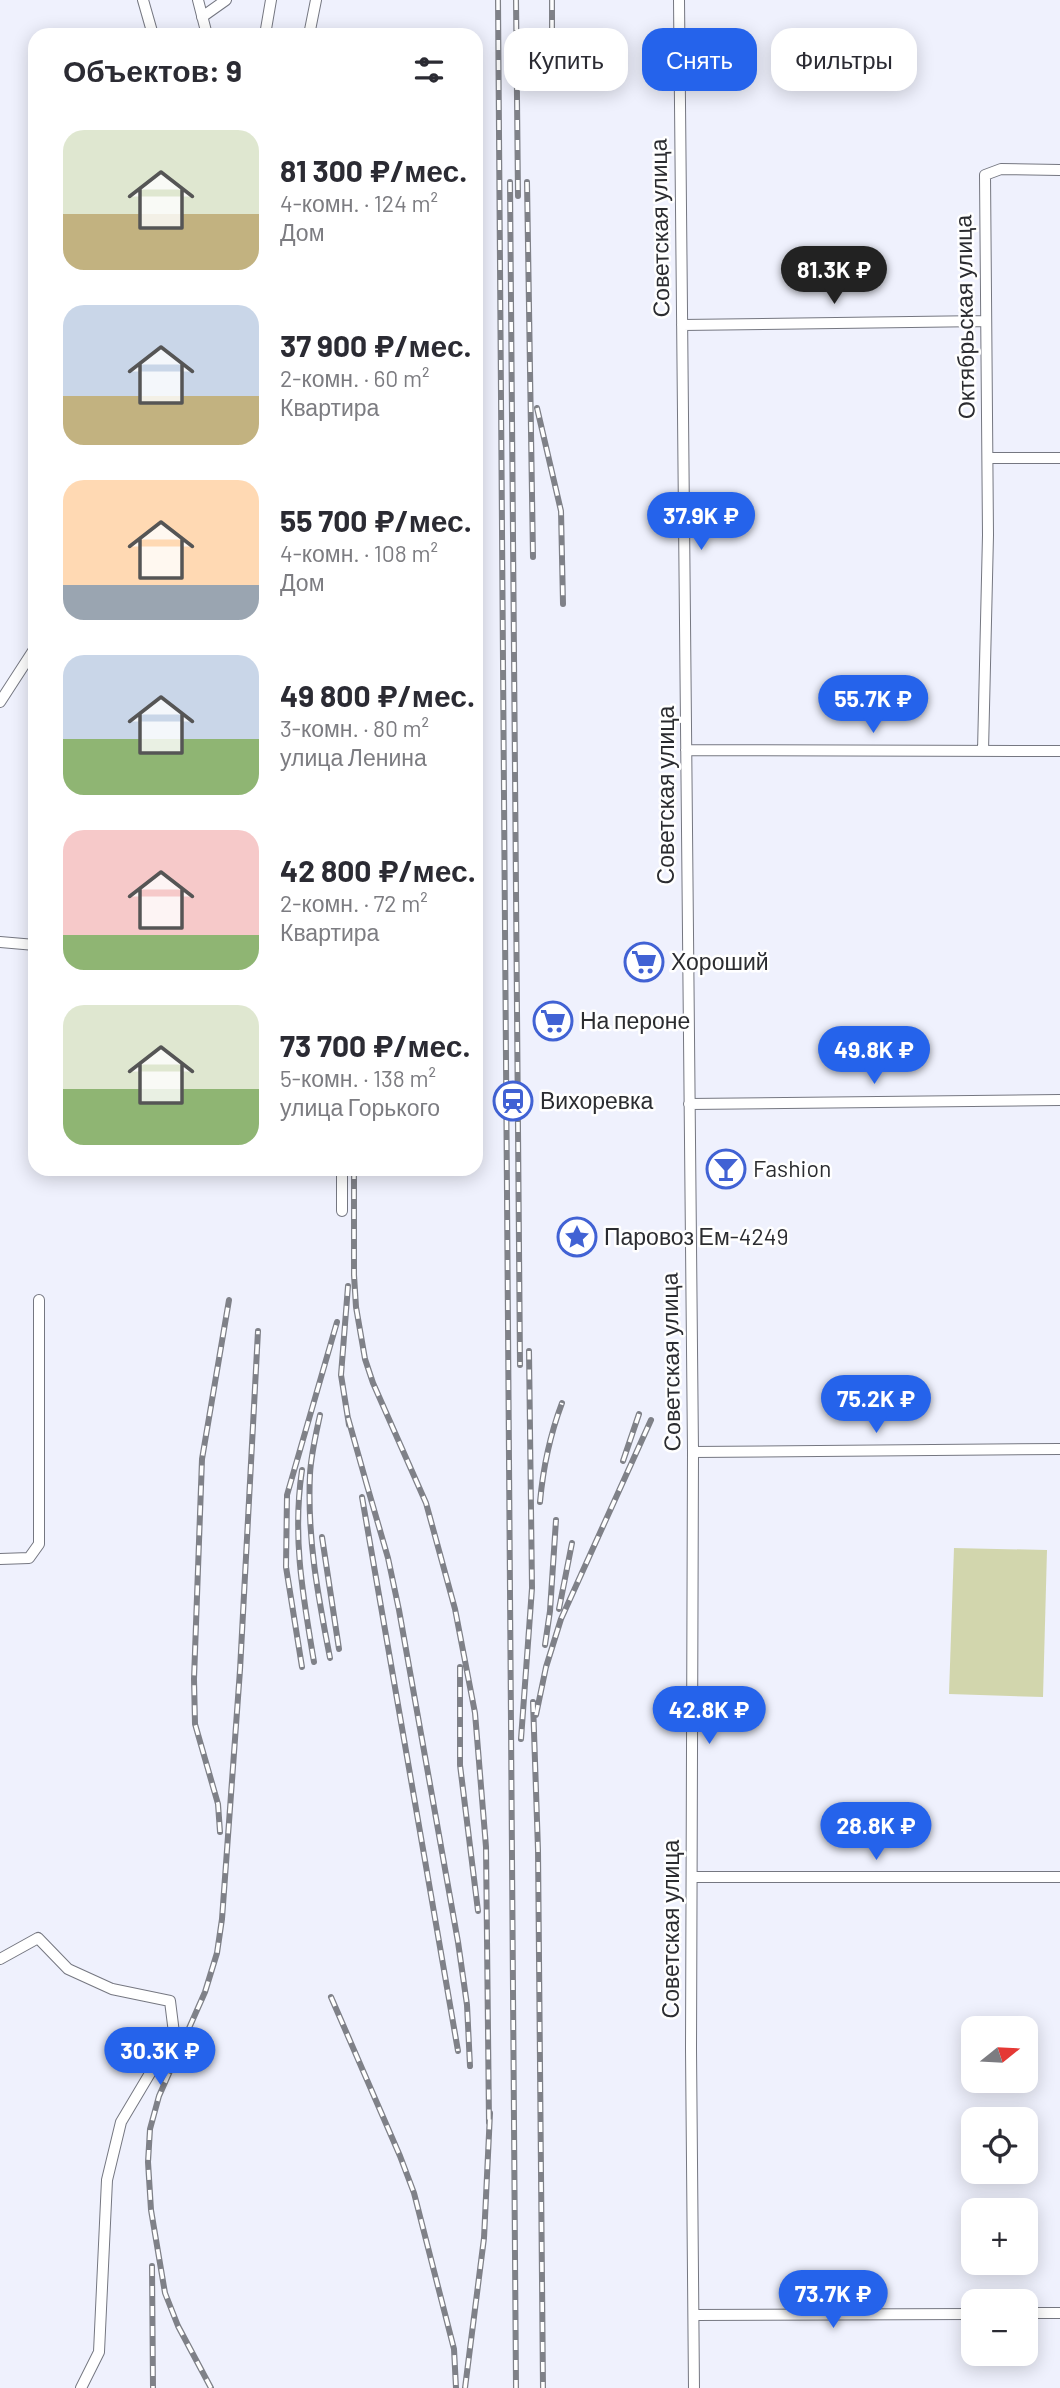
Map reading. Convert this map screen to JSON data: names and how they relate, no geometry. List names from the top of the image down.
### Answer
{
  "streets": {
    "street": ["Советская улица", "Октябрьская улица"]
  },
  "places": {
    "supermarket": ["Хороший", "На пероне"],
    "station": ["Вихоревка"],
    "bar": ["Fashion"],
    "place": ["Паровоз Ем-4249"]
  },
  "north": "right",
  "page": {
    "chip": ["Купить", "Снять", "Фильтры"],
    "heading": "Объектов: 9",
    "list": [
      {
        "name": "81 300 ₽/мес.",
        "note": "4-комн. · 124 m² · Дом"
      },
      {
        "name": "37 900 ₽/мес.",
        "note": "2-комн. · 60 m² · Квартира"
      },
      {
        "name": "55 700 ₽/мес.",
        "note": "4-комн. · 108 m² · Дом"
      },
      {
        "name": "49 800 ₽/мес.",
        "note": "3-комн. · 80 m² · улица Ленина"
      },
      {
        "name": "42 800 ₽/мес.",
        "note": "2-комн. · 72 m² · Квартира"
      },
      {
        "name": "73 700 ₽/мес.",
        "note": "5-комн. · 138 m² · улица Горького"
      }
    ],
    "price": [
      "81.3K ₽",
      "37.9K ₽",
      "55.7K ₽",
      "49.8K ₽",
      "75.2K ₽",
      "42.8K ₽",
      "28.8K ₽",
      "30.3K ₽",
      "73.7K ₽"
    ],
    "map_buttons": ["+", "−"]
  }
}
